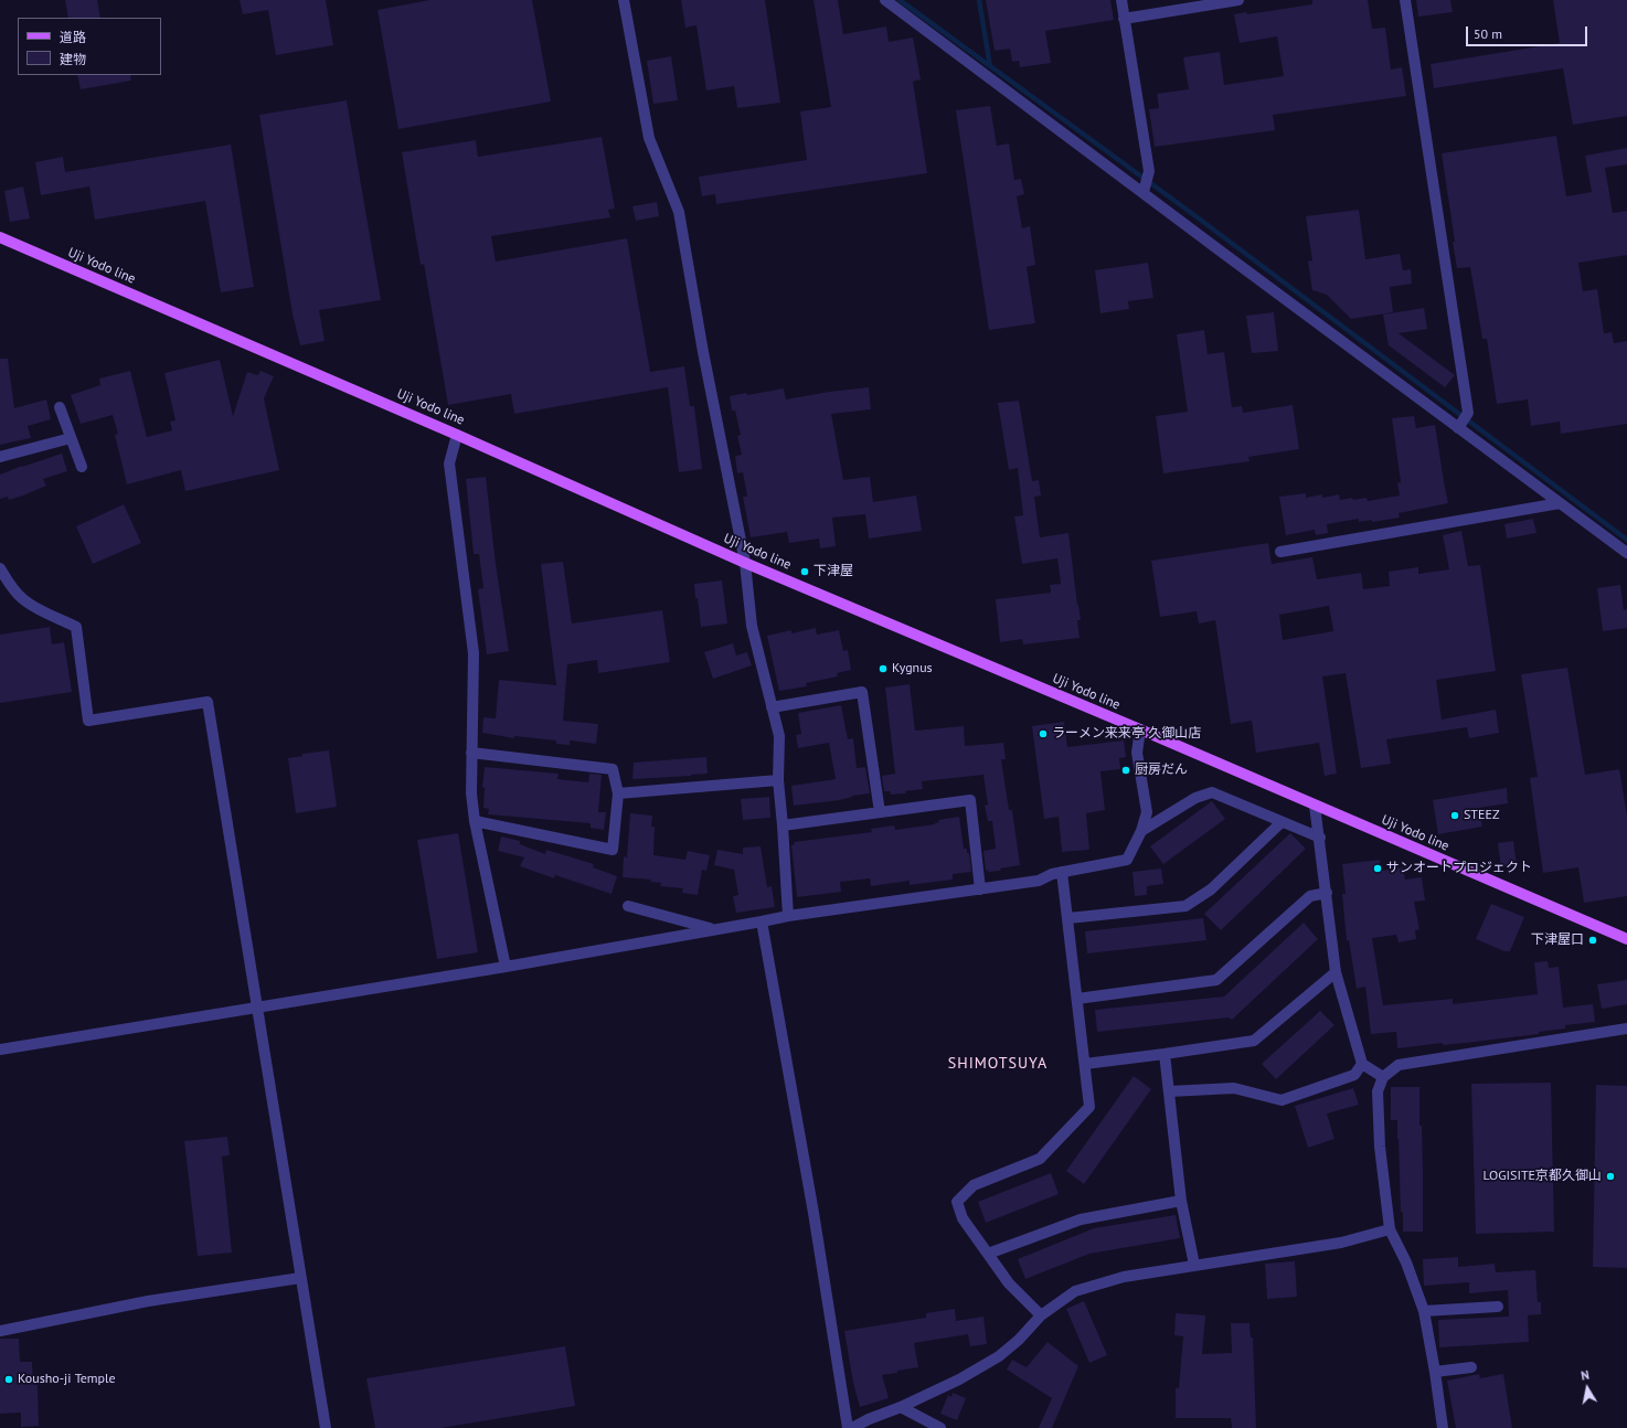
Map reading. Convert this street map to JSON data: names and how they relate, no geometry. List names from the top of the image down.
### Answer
{
  "streets": {
    "main road": ["Uji Yodo line"]
  },
  "districts": ["SHIMOTSUYA"],
  "places": [
    "下津屋",
    "Kygnus",
    "ラーメン来来亭 久御山店",
    "厨房だん",
    "STEEZ",
    "サンオートプロジェクト",
    "下津屋口",
    "LOGISITE京都久御山",
    "Kousho-ji Temple"
  ],
  "legend": ["道路", "建物"],
  "scale_bar": "50 m",
  "north": "top"
}
